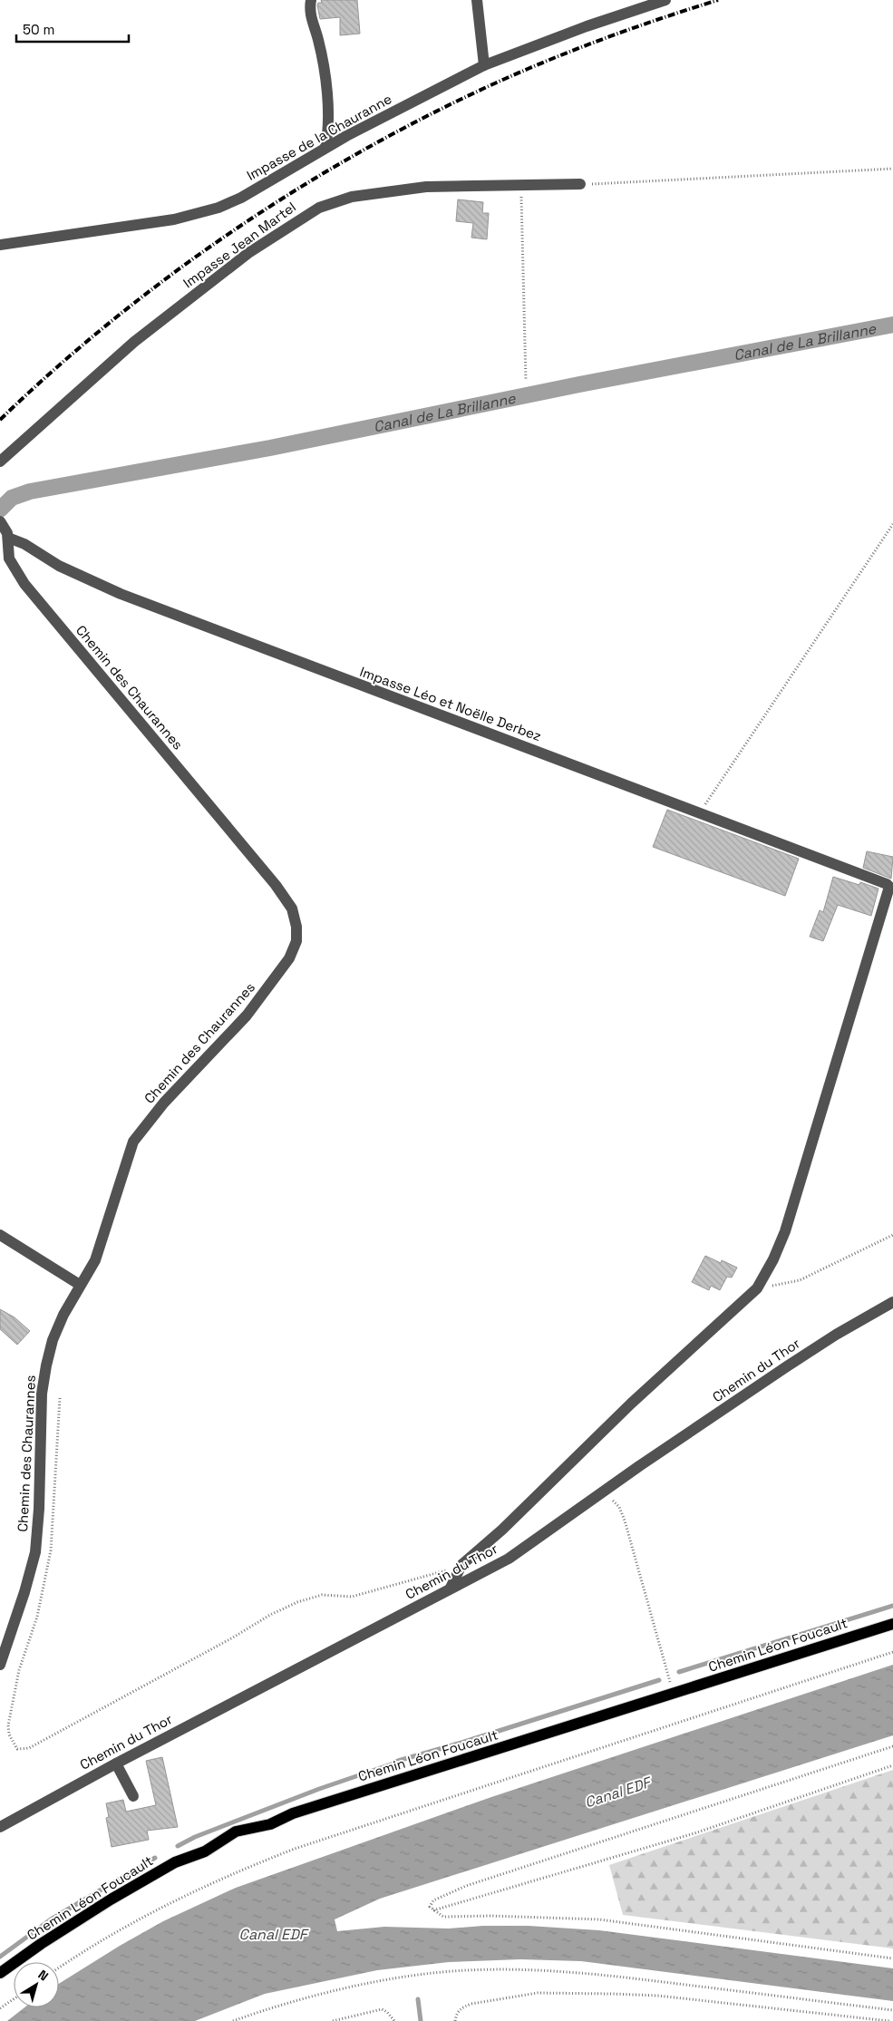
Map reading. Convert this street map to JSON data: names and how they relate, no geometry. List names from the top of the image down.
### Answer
{
  "streets": {
    "main road": ["Chemin Léon Foucault"],
    "street": [
      "Impasse de la Chauranne",
      "Impasse Jean Martel",
      "Chemin des Chaurannes",
      "Impasse Léo et Noëlle Derbez",
      "Chemin du Thor"
    ]
  },
  "crossings": [
    ["Chemin des Chaurannes", "Impasse Léo et Noëlle Derbez"]
  ],
  "water": ["Canal de La Brillanne", "Canal EDF"],
  "scale_bar": "50 m",
  "north": "top right"
}
